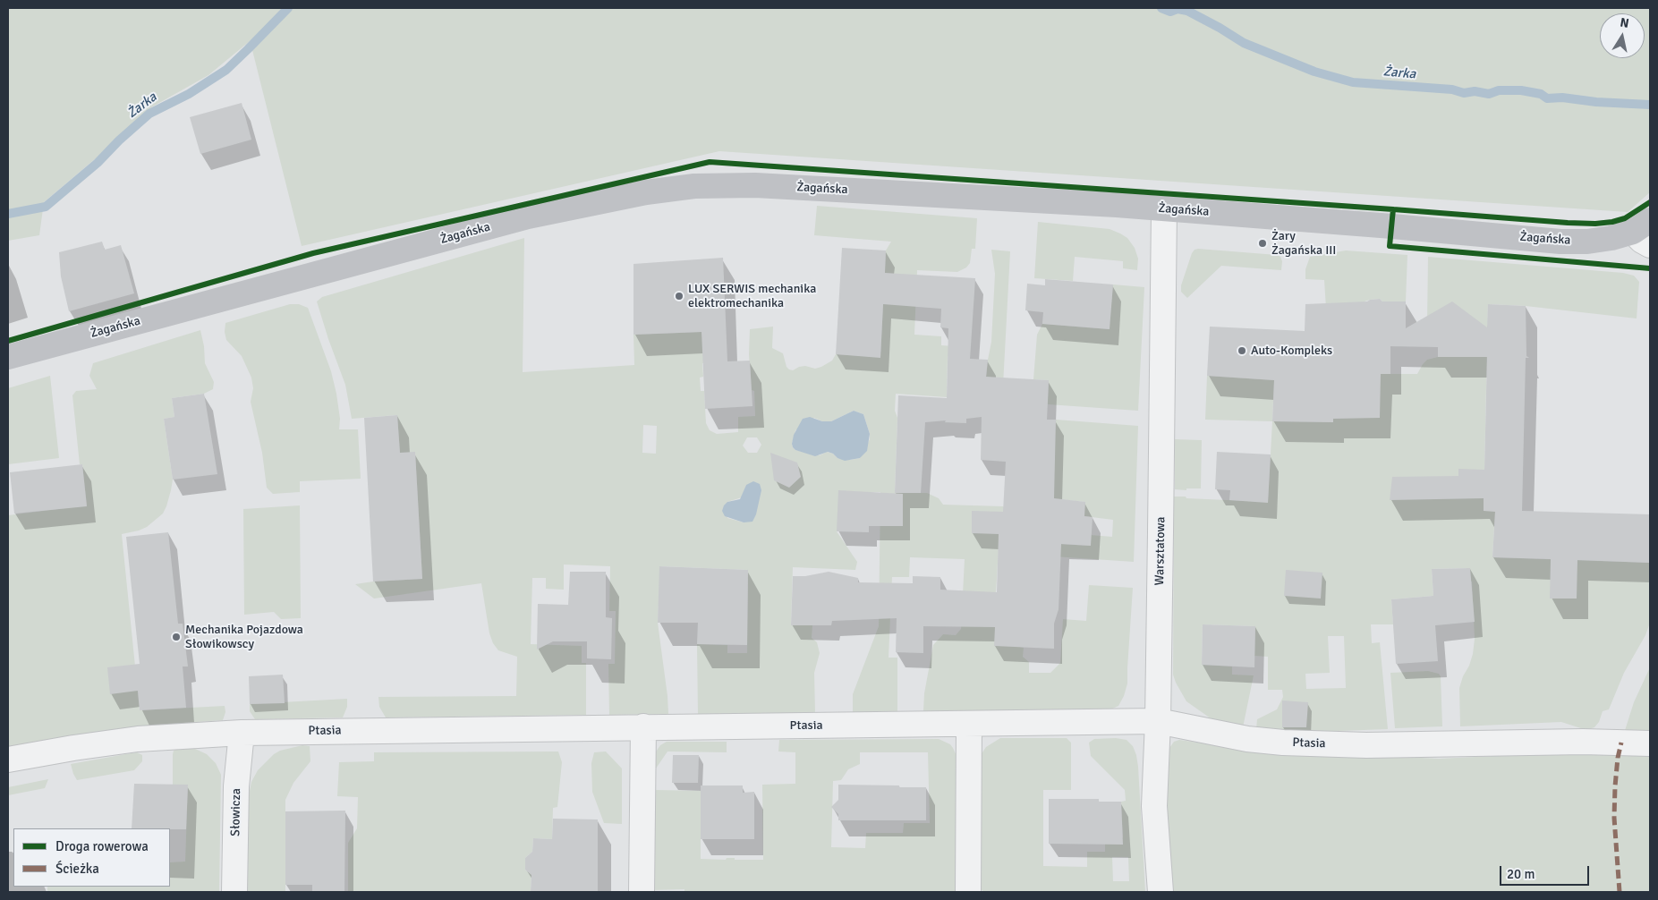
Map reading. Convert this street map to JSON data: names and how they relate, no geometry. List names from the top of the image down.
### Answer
{
  "streets": {
    "street": [
      "Żagańska",
      "Warsztatowa",
      "Ptasia",
      "Słowicza"
    ]
  },
  "crossings": [
    ["Żagańska", "Warsztatowa"],
    ["Warsztatowa", "Ptasia"],
    ["Ptasia", "Słowicza"]
  ],
  "water": ["Żarka"],
  "places": [
    "Żary Żagańska III",
    "LUX SERWIS mechanika elektromechanika",
    "Auto-Kompleks",
    "Mechanika Pojazdowa Słowikowscy"
  ],
  "legend": ["Droga rowerowa", "Ścieżka"],
  "scale_bar": "20 m",
  "north": "top"
}
